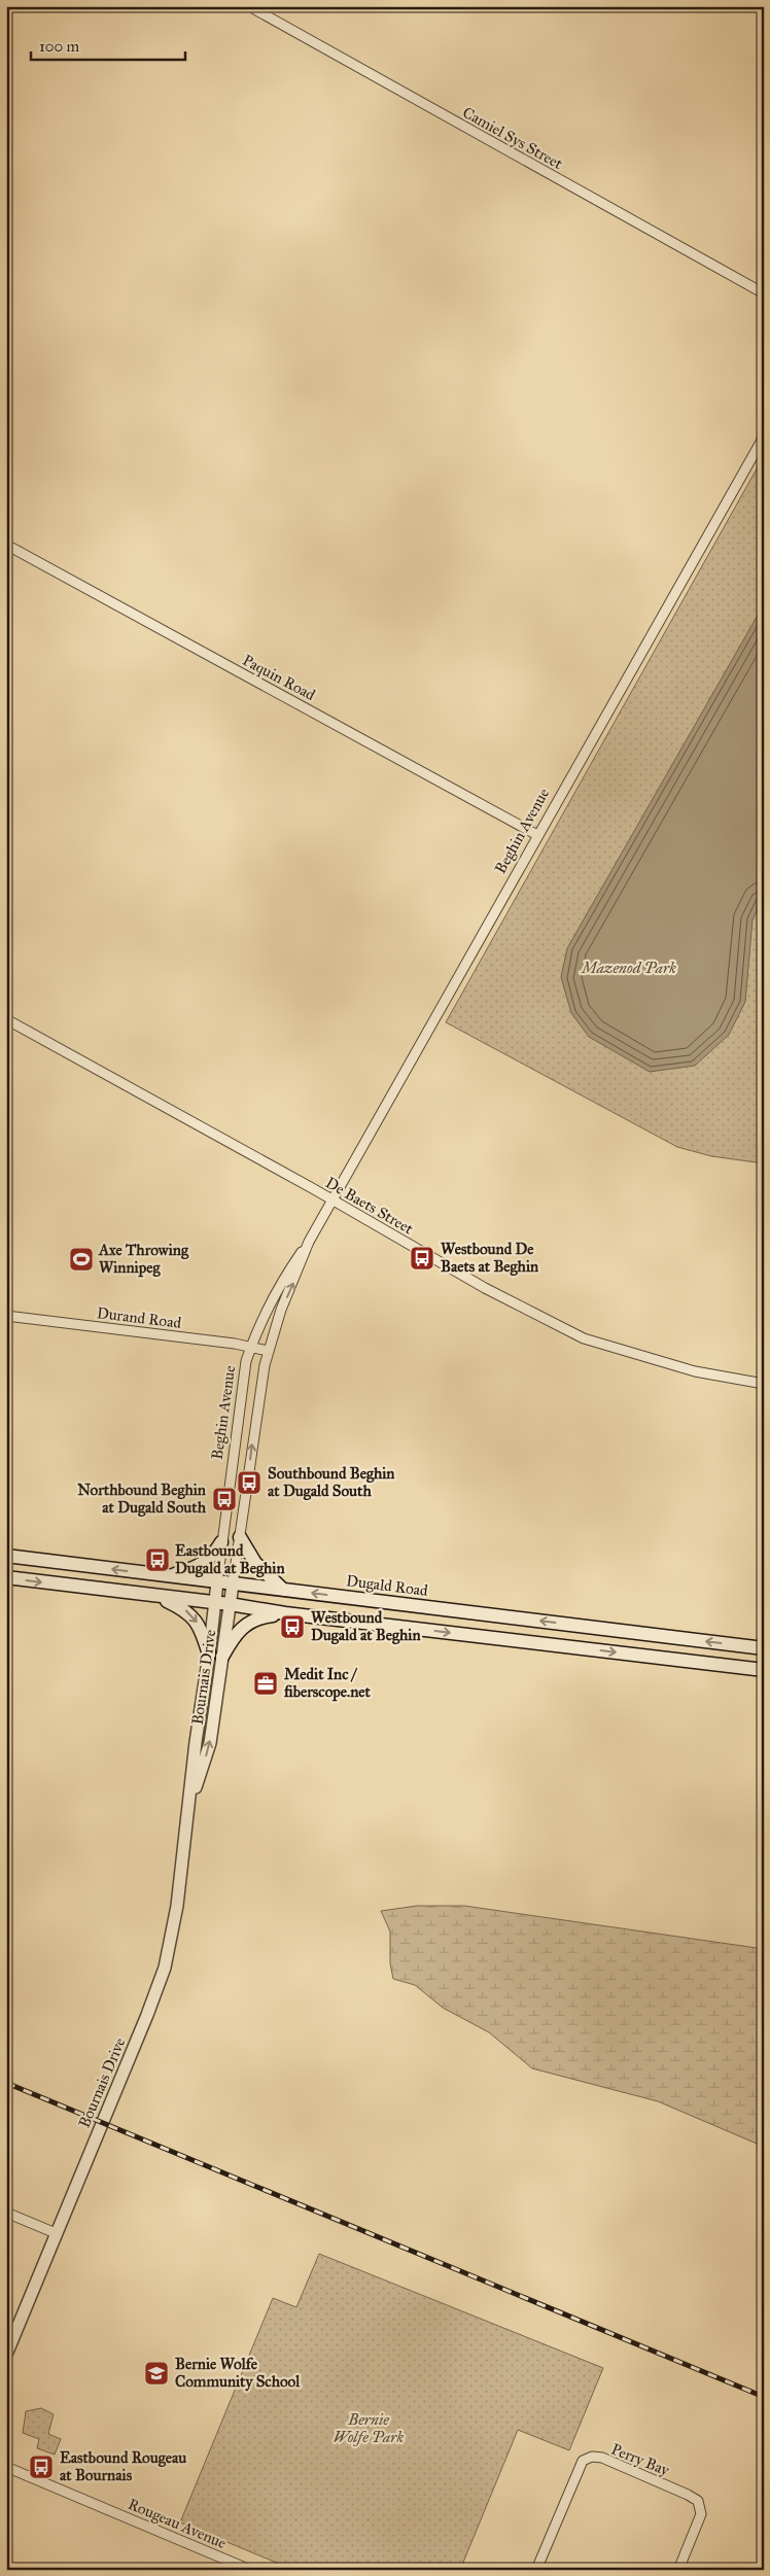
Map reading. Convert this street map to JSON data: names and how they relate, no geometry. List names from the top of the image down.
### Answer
{
  "streets": {
    "main road": ["Dugald Road"],
    "street": [
      "Camiel Sys Street",
      "Paquin Road",
      "Beghin Avenue",
      "De Baets Street",
      "Durand Road",
      "Bournais Drive",
      "Perry Bay",
      "Rougeau Avenue"
    ]
  },
  "crossings": [
    ["Paquin Road", "Beghin Avenue"],
    ["Beghin Avenue", "De Baets Street"],
    ["Beghin Avenue", "Durand Road"],
    ["Beghin Avenue", "Dugald Road"],
    ["Beghin Avenue", "Bournais Drive"]
  ],
  "parks": ["Mazenod Park", "Bernie Wolfe Park"],
  "places": {
    "bus stop": [
      "Westbound De Baets at Beghin",
      "Southbound Beghin at Dugald South",
      "Northbound Beghin at Dugald South",
      "Eastbound Dugald at Beghin",
      "Westbound Dugald at Beghin",
      "Eastbound Rougeau at Bournais"
    ],
    "sports": ["Axe Throwing Winnipeg"],
    "office": ["Medit Inc / fiberscope.net"],
    "school or university": ["Bernie Wolfe Community School"]
  },
  "scale_bar": "100 m"
}
